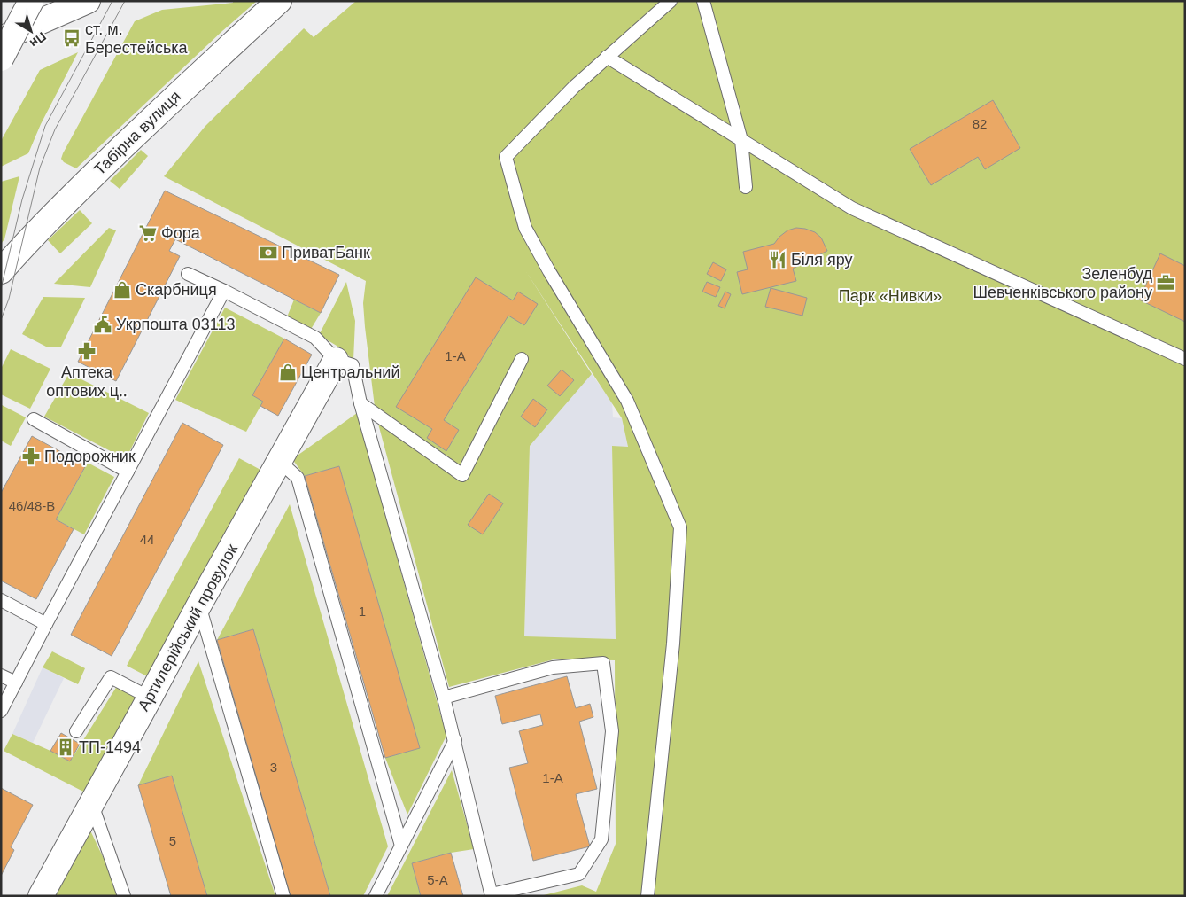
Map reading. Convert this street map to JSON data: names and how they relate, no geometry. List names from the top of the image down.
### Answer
{
  "streets": {
    "street": ["Табірна вулиця", "Артилерійський провулок"]
  },
  "parks": ["Парк «Нивки»"],
  "places": {
    "bus stop": ["ст. м. Берестейська"],
    "supermarket": ["Фора"],
    "bank": ["ПриватБанк"],
    "restaurant": ["Біля яру"],
    "office": ["Зеленбуд Шевченківського району"],
    "shop": ["Скарбниця", "Центральний"],
    "public building": ["Укрпошта 03113"],
    "pharmacy": ["Аптека оптових ц‥", "Подорожник"],
    "building": ["ТП-1494"]
  },
  "house_numbers": [
    "82",
    "1-А",
    "46/48-В",
    "44",
    "1",
    "3",
    "1-А",
    "5",
    "5-А"
  ],
  "north": "bottom right"
}
